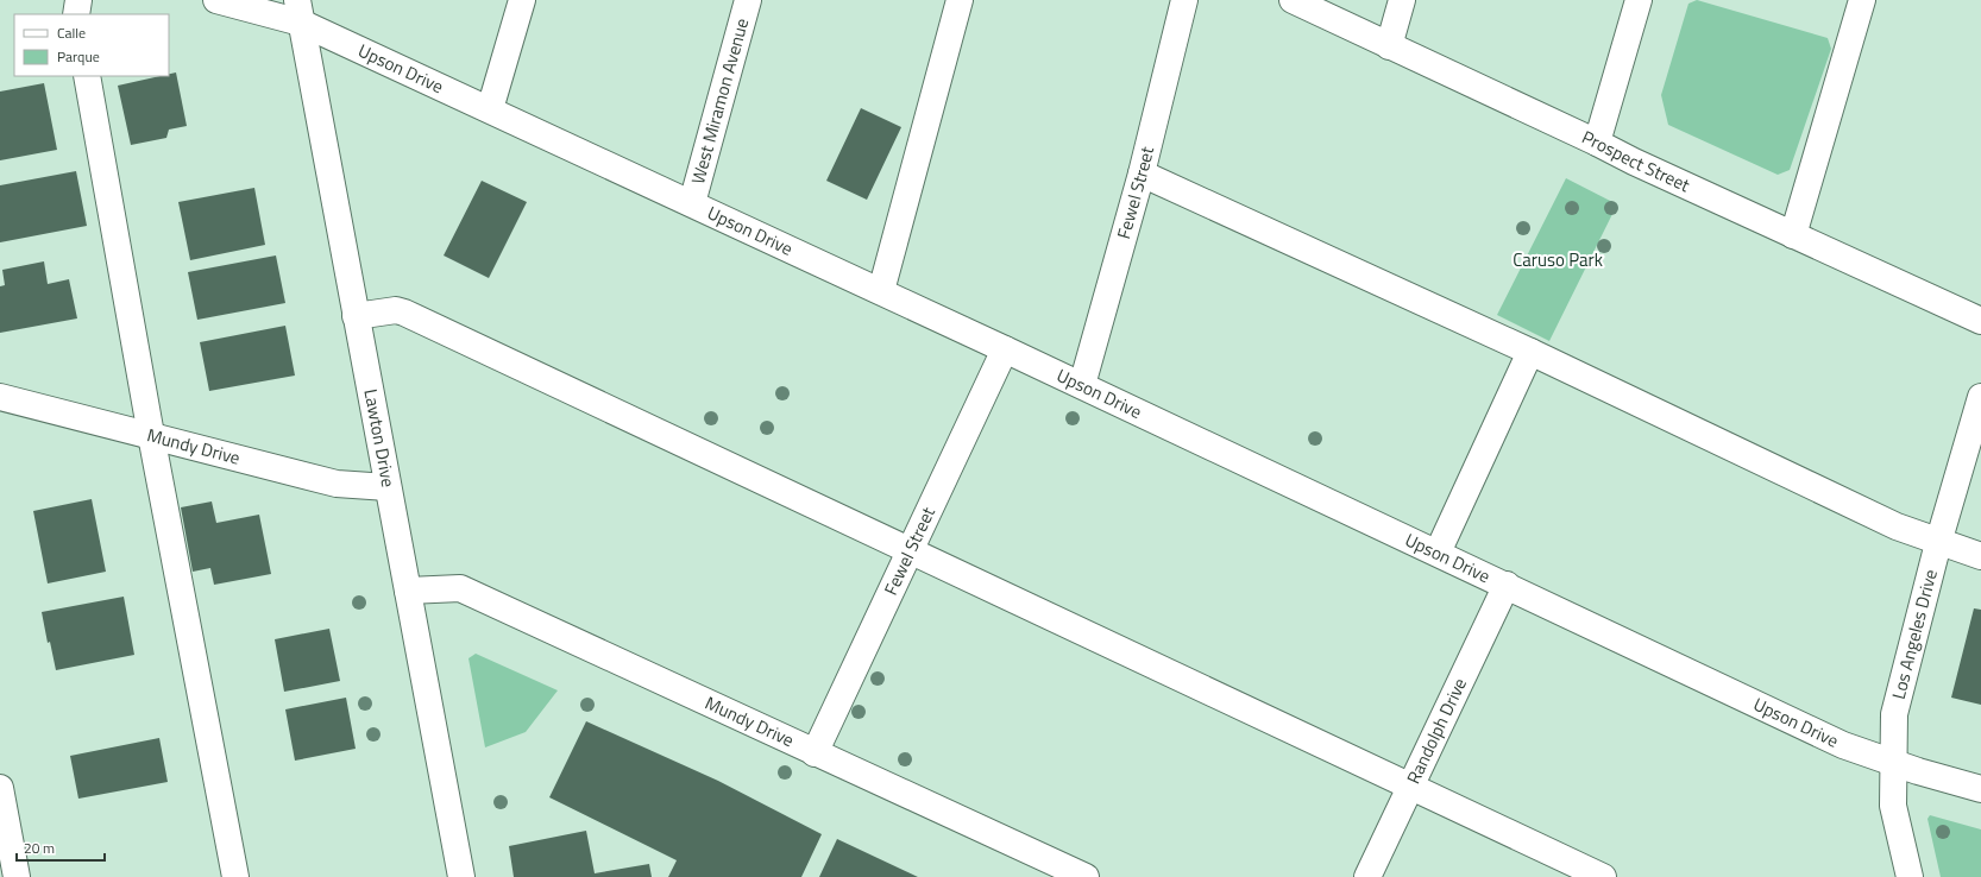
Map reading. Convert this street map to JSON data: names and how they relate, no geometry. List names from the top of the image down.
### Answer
{
  "streets": {
    "street": [
      "Upson Drive",
      "West Miramon Avenue",
      "Prospect Street",
      "Fewel Street",
      "Lawton Drive",
      "Mundy Drive",
      "Los Angeles Drive",
      "Randolph Drive"
    ]
  },
  "crossings": [
    ["Upson Drive", "West Miramon Avenue"],
    ["Upson Drive", "Fewel Street"],
    ["Upson Drive", "Lawton Drive"],
    ["Upson Drive", "Los Angeles Drive"],
    ["Upson Drive", "Randolph Drive"],
    ["Fewel Street", "Mundy Drive"],
    ["Lawton Drive", "Mundy Drive"]
  ],
  "parks": ["Caruso Park"],
  "legend": ["Calle", "Parque"],
  "scale_bar": "20 m"
}
